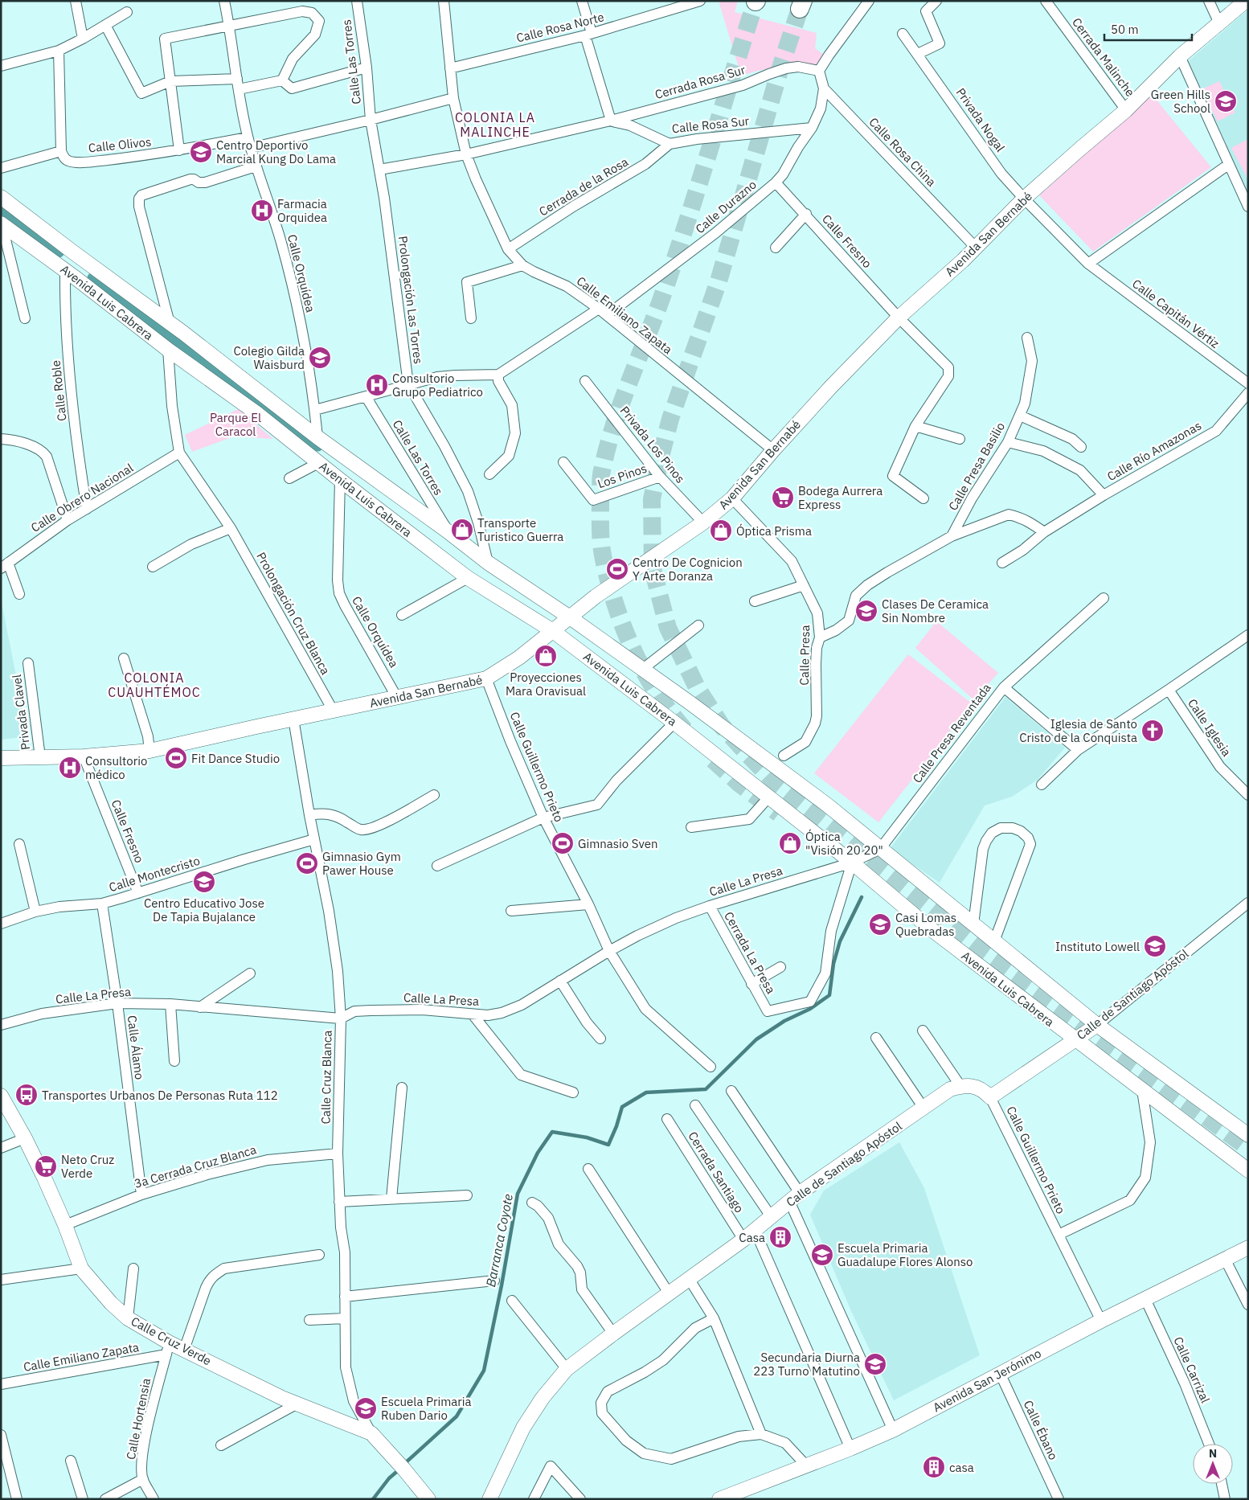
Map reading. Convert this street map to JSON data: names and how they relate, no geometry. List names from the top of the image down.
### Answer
{
  "streets": {
    "main road": [
      "Avenida San Bernabé",
      "Avenida Luis Cabrera",
      "Calle de Santiago Apóstol",
      "Calle Cruz Verde",
      "Avenida San Jerónimo"
    ],
    "street": [
      "Calle Rosa Norte",
      "Cerrada Malinche",
      "Calle Las Torres",
      "Cerrada Rosa Sur",
      "Privada Nogal",
      "Calle Rosa Sur",
      "Calle Olivos",
      "Calle Rosa China",
      "Cerrada de la Rosa",
      "Calle Durazno",
      "Calle Fresno",
      "Calle Orquídea",
      "Prolongación Las Torres",
      "Calle Capitán Vértiz",
      "Calle Emiliano Zapata",
      "Calle Roble",
      "Privada Los Pinos",
      "Calle Río Amazonas",
      "Calle Presa Basilio",
      "Los Pinos",
      "Calle Obrero Nacional",
      "Prolongación Cruz Blanca",
      "Calle Presa",
      "Privada Clavel",
      "Calle Iglesia",
      "Calle Presa Reventada",
      "Calle Guillermo Prieto",
      "Calle Montecristo",
      "Calle La Presa",
      "Cerrada La Presa",
      "Calle Álamo",
      "Calle Cruz Blanca",
      "3a Cerrada Cruz Blanca",
      "Cerrada Santiago",
      "Calle Carrizal",
      "Calle Hortensia",
      "Calle Ébano"
    ]
  },
  "crossings": [
    ["Calle Rosa Norte", "Calle Emiliano Zapata"],
    ["Cerrada Malinche", "Avenida San Bernabé"],
    ["Calle Las Torres", "Prolongación Las Torres"],
    ["Calle Las Torres", "Avenida Luis Cabrera"],
    ["Cerrada Rosa Sur", "Calle Rosa Sur"],
    ["Cerrada Rosa Sur", "Calle Rosa China"],
    ["Privada Nogal", "Avenida San Bernabé"],
    ["Privada Nogal", "Calle Capitán Vértiz"],
    ["Calle Rosa Sur", "Cerrada de la Rosa"],
    ["Calle Rosa Sur", "Calle Durazno"],
    ["Calle Rosa Sur", "Prolongación Las Torres"],
    ["Calle Rosa Sur", "Calle Emiliano Zapata"],
    ["Calle Olivos", "Calle Orquídea"],
    ["Calle Rosa China", "Calle Durazno"],
    ["Calle Rosa China", "Avenida San Bernabé"],
    ["Cerrada de la Rosa", "Calle Emiliano Zapata"],
    ["Calle Durazno", "Calle Fresno"],
    ["Calle Durazno", "Calle Emiliano Zapata"],
    ["Avenida San Bernabé", "Calle Fresno"],
    ["Avenida San Bernabé", "Calle Orquídea"],
    ["Avenida San Bernabé", "Avenida Luis Cabrera"],
    ["Avenida San Bernabé", "Calle Capitán Vértiz"],
    ["Avenida San Bernabé", "Calle Emiliano Zapata"],
    ["Avenida San Bernabé", "Privada Los Pinos"],
    ["Avenida San Bernabé", "Prolongación Cruz Blanca"],
    ["Avenida San Bernabé", "Calle Presa"],
    ["Avenida San Bernabé", "Privada Clavel"],
    ["Avenida San Bernabé", "Calle Guillermo Prieto"],
    ["Avenida San Bernabé", "Calle Cruz Blanca"],
    ["Calle Fresno", "Calle Montecristo"],
    ["Calle Orquídea", "Avenida Luis Cabrera"],
    ["Prolongación Las Torres", "Avenida Luis Cabrera"],
    ["Avenida Luis Cabrera", "Calle Roble"],
    ["Avenida Luis Cabrera", "Prolongación Cruz Blanca"],
    ["Avenida Luis Cabrera", "Calle Presa Reventada"],
    ["Avenida Luis Cabrera", "Calle Guillermo Prieto"],
    ["Avenida Luis Cabrera", "Calle La Presa"],
    ["Avenida Luis Cabrera", "Cerrada La Presa"],
    ["Avenida Luis Cabrera", "Calle de Santiago Apóstol"],
    ["Calle Emiliano Zapata", "Calle Cruz Verde"],
    ["Calle Emiliano Zapata", "Calle Hortensia"],
    ["Calle Roble", "Calle Obrero Nacional"],
    ["Privada Los Pinos", "Los Pinos"],
    ["Calle Obrero Nacional", "Prolongación Cruz Blanca"],
    ["Calle Presa Reventada", "Calle La Presa"],
    ["Calle Presa Reventada", "Cerrada La Presa"],
    ["Calle Guillermo Prieto", "Calle La Presa"],
    ["Calle Guillermo Prieto", "Calle de Santiago Apóstol"],
    ["Calle Guillermo Prieto", "Avenida San Jerónimo"],
    ["Calle Montecristo", "Calle Álamo"],
    ["Calle Montecristo", "Calle Cruz Blanca"],
    ["Calle La Presa", "Cerrada La Presa"],
    ["Calle La Presa", "Calle Álamo"],
    ["Calle La Presa", "Calle Cruz Blanca"],
    ["Calle de Santiago Apóstol", "Cerrada Santiago"],
    ["Calle Álamo", "3a Cerrada Cruz Blanca"],
    ["Calle Cruz Blanca", "3a Cerrada Cruz Blanca"],
    ["Calle Cruz Blanca", "Calle Cruz Verde"],
    ["3a Cerrada Cruz Blanca", "Calle Cruz Verde"],
    ["Calle Cruz Verde", "Calle Hortensia"],
    ["Calle Carrizal", "Avenida San Jerónimo"],
    ["Avenida San Jerónimo", "Calle Ébano"]
  ],
  "districts": ["COLONIA LA MALINCHE", "COLONIA CUAUHTÉMOC"],
  "water": ["Barranca Coyote"],
  "parks": ["Parque El Caracol"],
  "places": {
    "school or university": [
      "Green Hills School",
      "Centro Deportivo Marcial Kung Do Lama",
      "Colegio Gilda Waisburd",
      "Clases De Ceramica Sin Nombre",
      "Centro Educativo Jose De Tapia Bujalance",
      "Casi Lomas Quebradas",
      "Instituto Lowell",
      "Escuela Primaria Guadalupe Flores Alonso",
      "Secundaria Diurna 223 Turno Matutino",
      "Escuela Primaria Ruben Dario"
    ],
    "hospital": ["Farmacia Orquidea", "Consultorio Grupo Pediatrico", "Consultorio médico"],
    "supermarket": ["Bodega Aurrera Express", "Neto Cruz Verde"],
    "shop": [
      "Transporte Turistico Guerra",
      "Óptica Prisma",
      "Proyecciones Mara Oravisual",
      "Óptica \"Visión 20 20\""
    ],
    "sports": [
      "Centro De Cognicion Y Arte Doranza",
      "Fit Dance Studio",
      "Gimnasio Sven",
      "Gimnasio Gym Pawer House"
    ],
    "church": ["Iglesia de Santo Cristo de la Conquista"],
    "bus stop": ["Transportes Urbanos De Personas Ruta 112"],
    "building": ["Casa", "casa"]
  },
  "scale_bar": "50 m",
  "north": "top"
}
